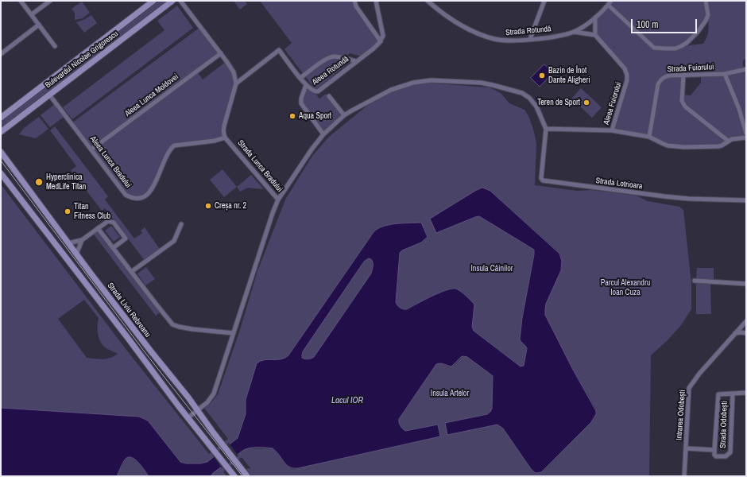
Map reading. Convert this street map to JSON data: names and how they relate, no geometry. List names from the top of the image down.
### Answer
{
  "streets": {
    "main road": ["Bulevardul Nicolae Grigorescu", "Strada Liviu Rebreanu"],
    "street": [
      "Strada Rotundă",
      "Strada Fuiorului",
      "Aleea Rotundă",
      "Aleea Lunca Moldovei",
      "Aleea Fuiorului",
      "Aleea Lunca Bradului",
      "Strada Lunca Bradului",
      "Strada Lotrioara",
      "Intrarea Odobești",
      "Strada Odobești"
    ]
  },
  "crossings": [
    ["Bulevardul Nicolae Grigorescu", "Aleea Lunca Bradului"],
    ["Aleea Lunca Moldovei", "Aleea Lunca Bradului"],
    ["Aleea Lunca Bradului", "Strada Lunca Bradului"],
    ["Strada Lunca Bradului", "Strada Lotrioara"],
    ["Strada Lunca Bradului", "Strada Liviu Rebreanu"],
    ["Intrarea Odobești", "Strada Odobești"]
  ],
  "water": ["Lacul IOR"],
  "parks": ["Insula Câinilor", "Parcul Alexandru Ioan Cuza", "Insula Artelor"],
  "places": [
    "Bazin de Înot Dante Aligheri",
    "Teren de Sport",
    "Aqua Sport",
    "Hyperclinica MedLife Titan",
    "Creșa nr. 2",
    "Titan Fitness Club"
  ],
  "scale_bar": "100 m"
}
